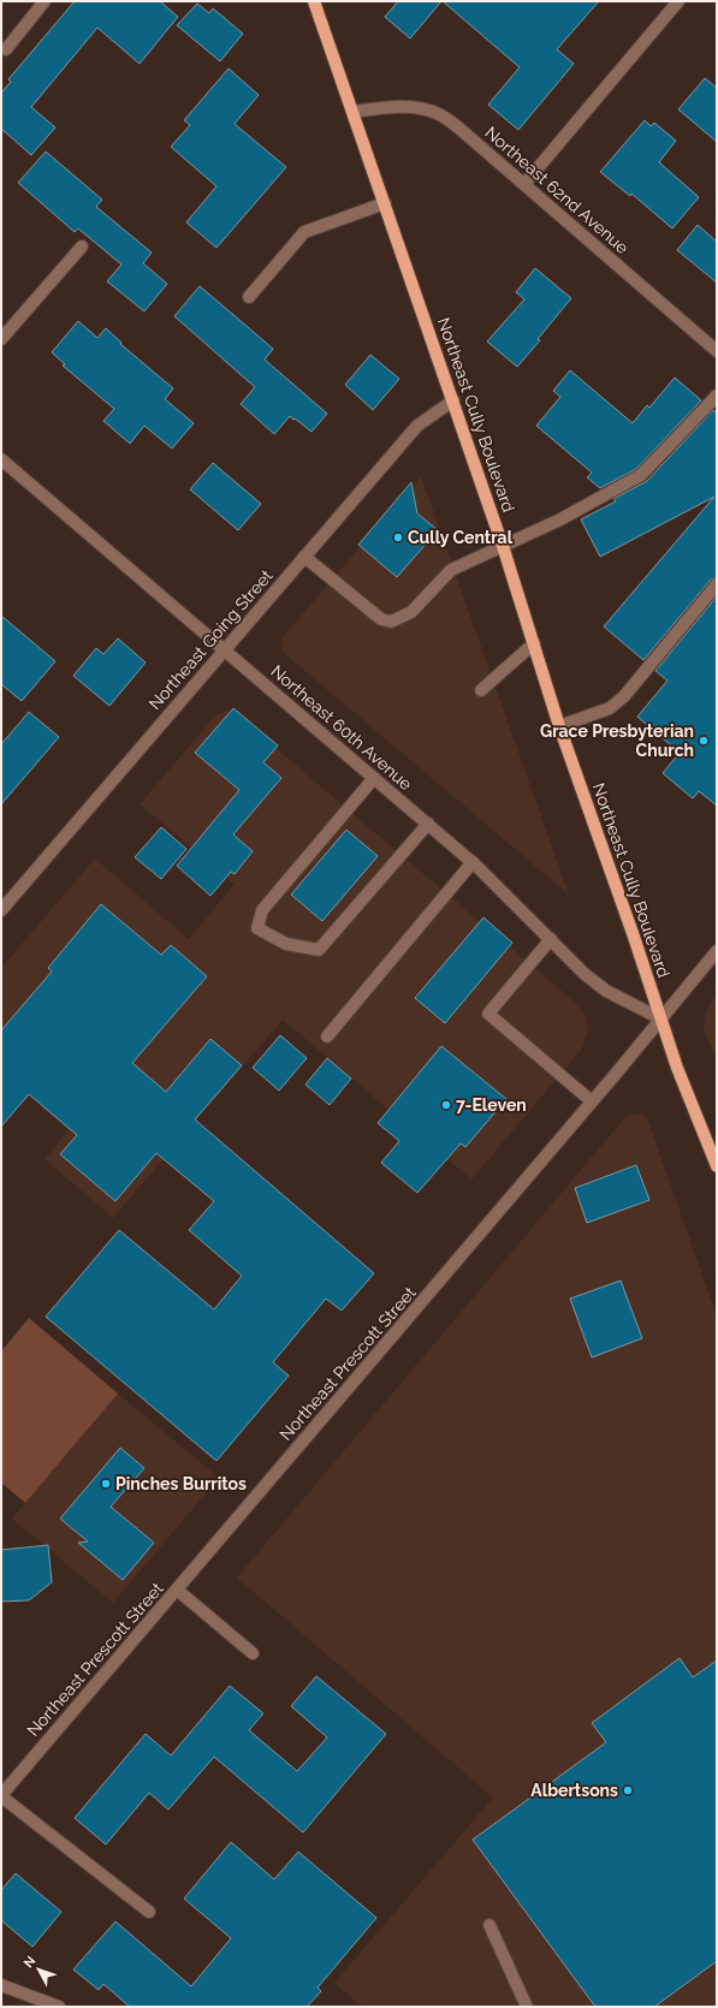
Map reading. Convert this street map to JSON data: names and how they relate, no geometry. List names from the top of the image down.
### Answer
{
  "streets": {
    "main road": ["Northeast Cully Boulevard"],
    "street": [
      "Northeast 62nd Avenue",
      "Northeast Going Street",
      "Northeast 60th Avenue",
      "Northeast Prescott Street"
    ]
  },
  "crossings": [
    ["Northeast 62nd Avenue", "Northeast Cully Boulevard"],
    ["Northeast Cully Boulevard", "Northeast Going Street"],
    ["Northeast Cully Boulevard", "Northeast 60th Avenue"],
    ["Northeast Cully Boulevard", "Northeast Prescott Street"],
    ["Northeast Going Street", "Northeast 60th Avenue"],
    ["Northeast 60th Avenue", "Northeast Prescott Street"]
  ],
  "places": [
    "Cully Central",
    "Grace Presbyterian Church",
    "7-Eleven",
    "Pinches Burritos",
    "Albertsons"
  ],
  "north": "top left"
}
